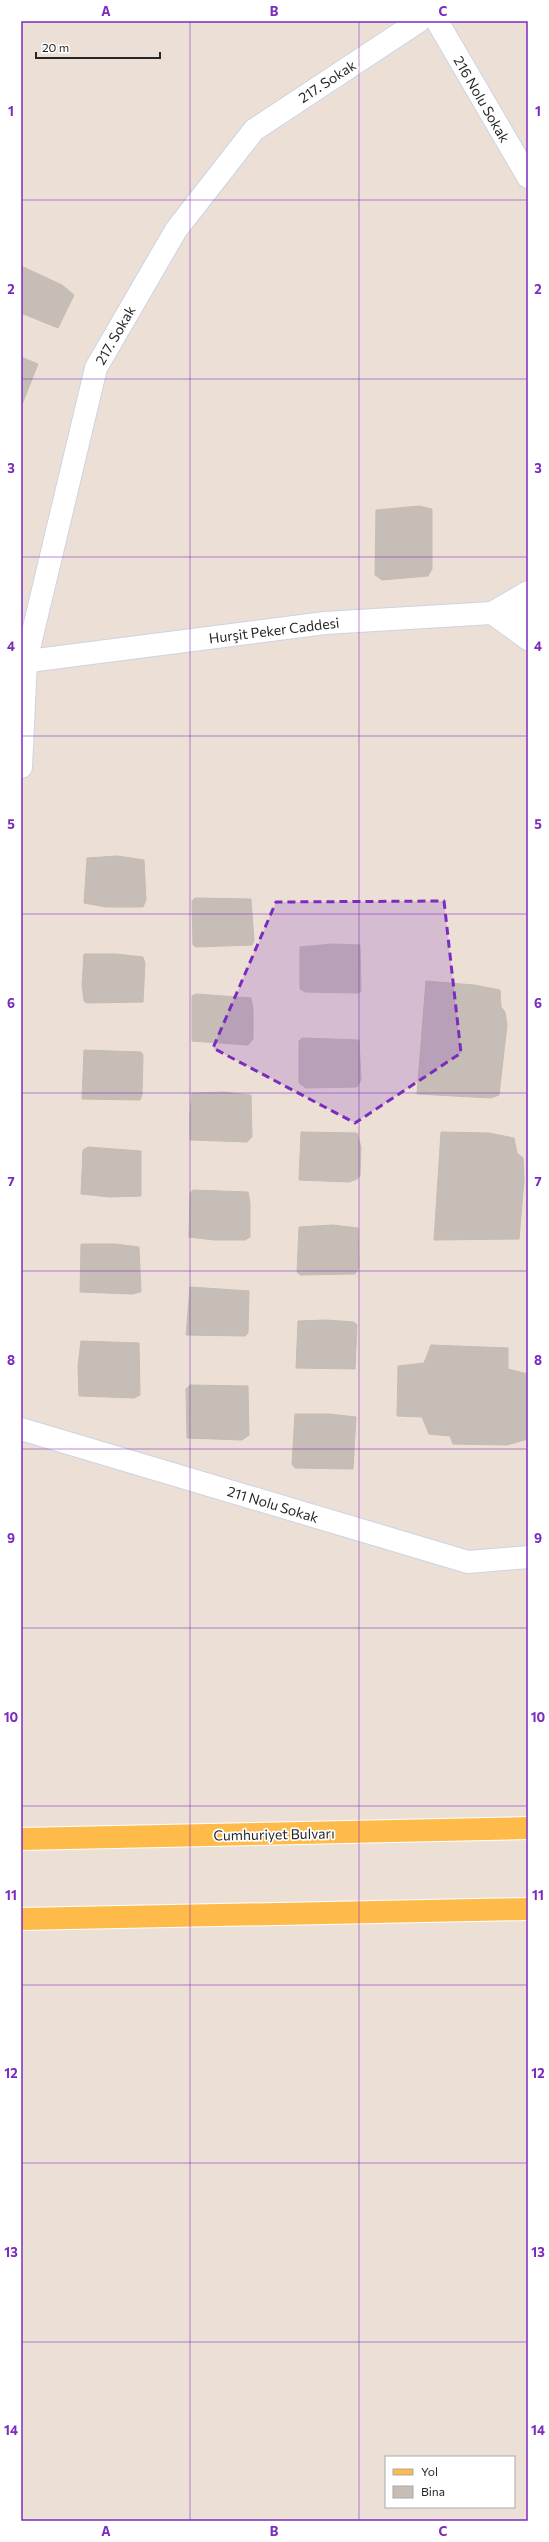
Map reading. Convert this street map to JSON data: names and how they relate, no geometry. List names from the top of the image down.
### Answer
{
  "streets": {
    "main road": ["Cumhuriyet Bulvarı"],
    "street": [
      "217. Sokak",
      "216 Nolu Sokak",
      "Hurşit Peker Caddesi",
      "211 Nolu Sokak"
    ]
  },
  "crossings": [
    ["217. Sokak", "Hurşit Peker Caddesi"]
  ],
  "legend": ["Yol", "Bina"],
  "scale_bar": "20 m",
  "grid": {
    "columns": ["A", "B", "C"],
    "rows": [
      "1",
      "2",
      "3",
      "4",
      "5",
      "6",
      "7",
      "8",
      "9",
      "10",
      "11",
      "12",
      "13",
      "14"
    ]
  }
}
